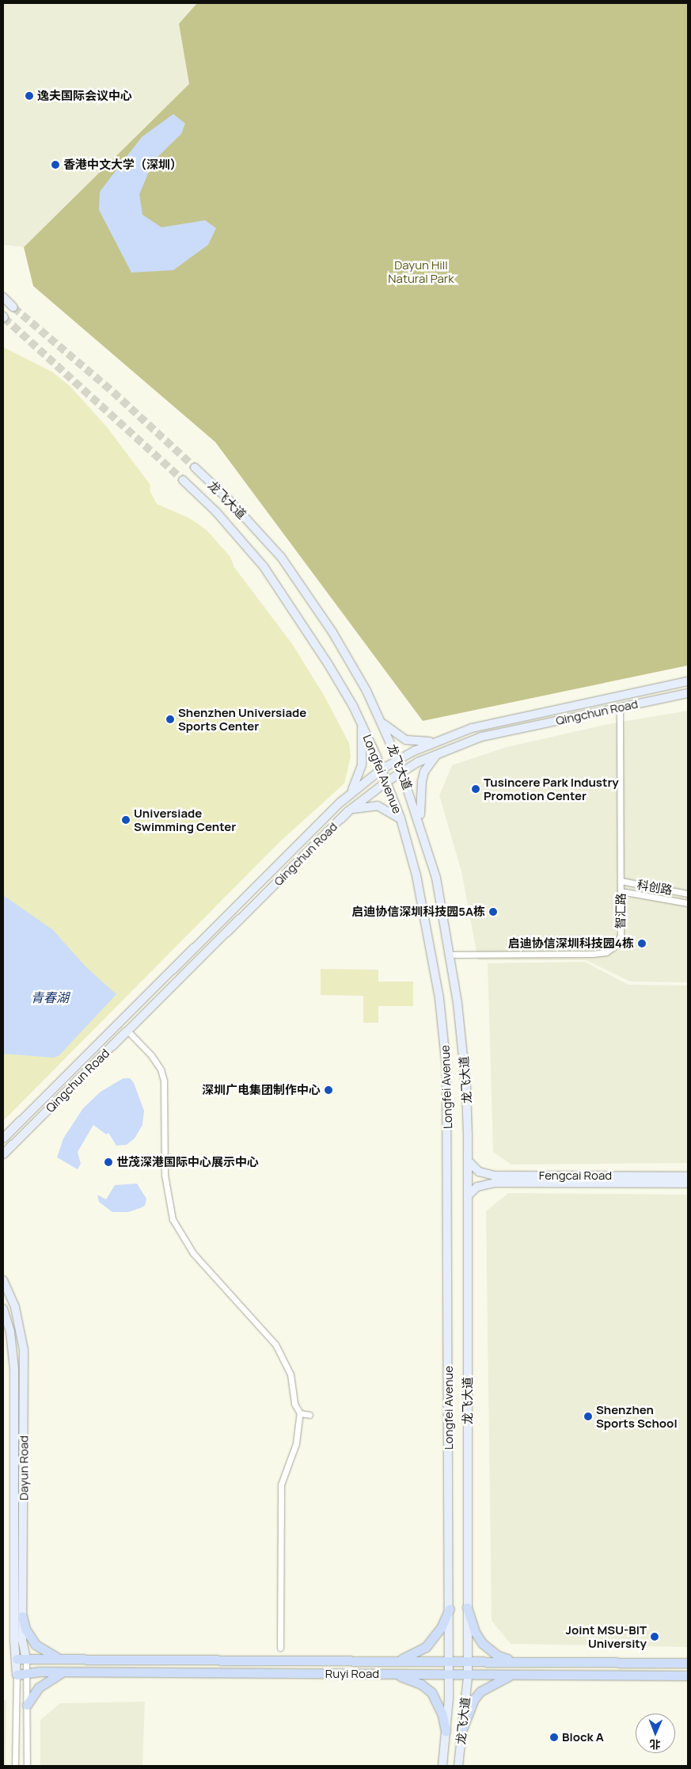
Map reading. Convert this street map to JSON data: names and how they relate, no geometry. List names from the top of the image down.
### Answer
{
  "streets": {
    "main road": [
      "龙飞大道",
      "Qingchun Road",
      "Longfei Avenue",
      "Fengcai Road",
      "Dayun Road",
      "Ruyi Road"
    ],
    "street": ["科创路", "智汇路"]
  },
  "crossings": [
    ["龙飞大道", "Qingchun Road"],
    ["龙飞大道", "智汇路"],
    ["龙飞大道", "Fengcai Road"],
    ["龙飞大道", "Ruyi Road"],
    ["Qingchun Road", "Longfei Avenue"],
    ["Qingchun Road", "智汇路"],
    ["Longfei Avenue", "Ruyi Road"],
    ["科创路", "智汇路"],
    ["Dayun Road", "Ruyi Road"]
  ],
  "water": ["青春湖"],
  "parks": ["Dayun Hill Natural Park"],
  "places": [
    "逸夫国际会议中心",
    "香港中文大学（深圳）",
    "Shenzhen Universiade Sports Center",
    "Tusincere Park Industry Promotion Center",
    "Universiade Swimming Center",
    "启迪协信深圳科技园5A栋",
    "启迪协信深圳科技园4栋",
    "深圳广电集团制作中心",
    "世茂深港国际中心展示中心",
    "Shenzhen Sports School",
    "Joint MSU-BIT University",
    "Block A"
  ],
  "north": "bottom"
}
